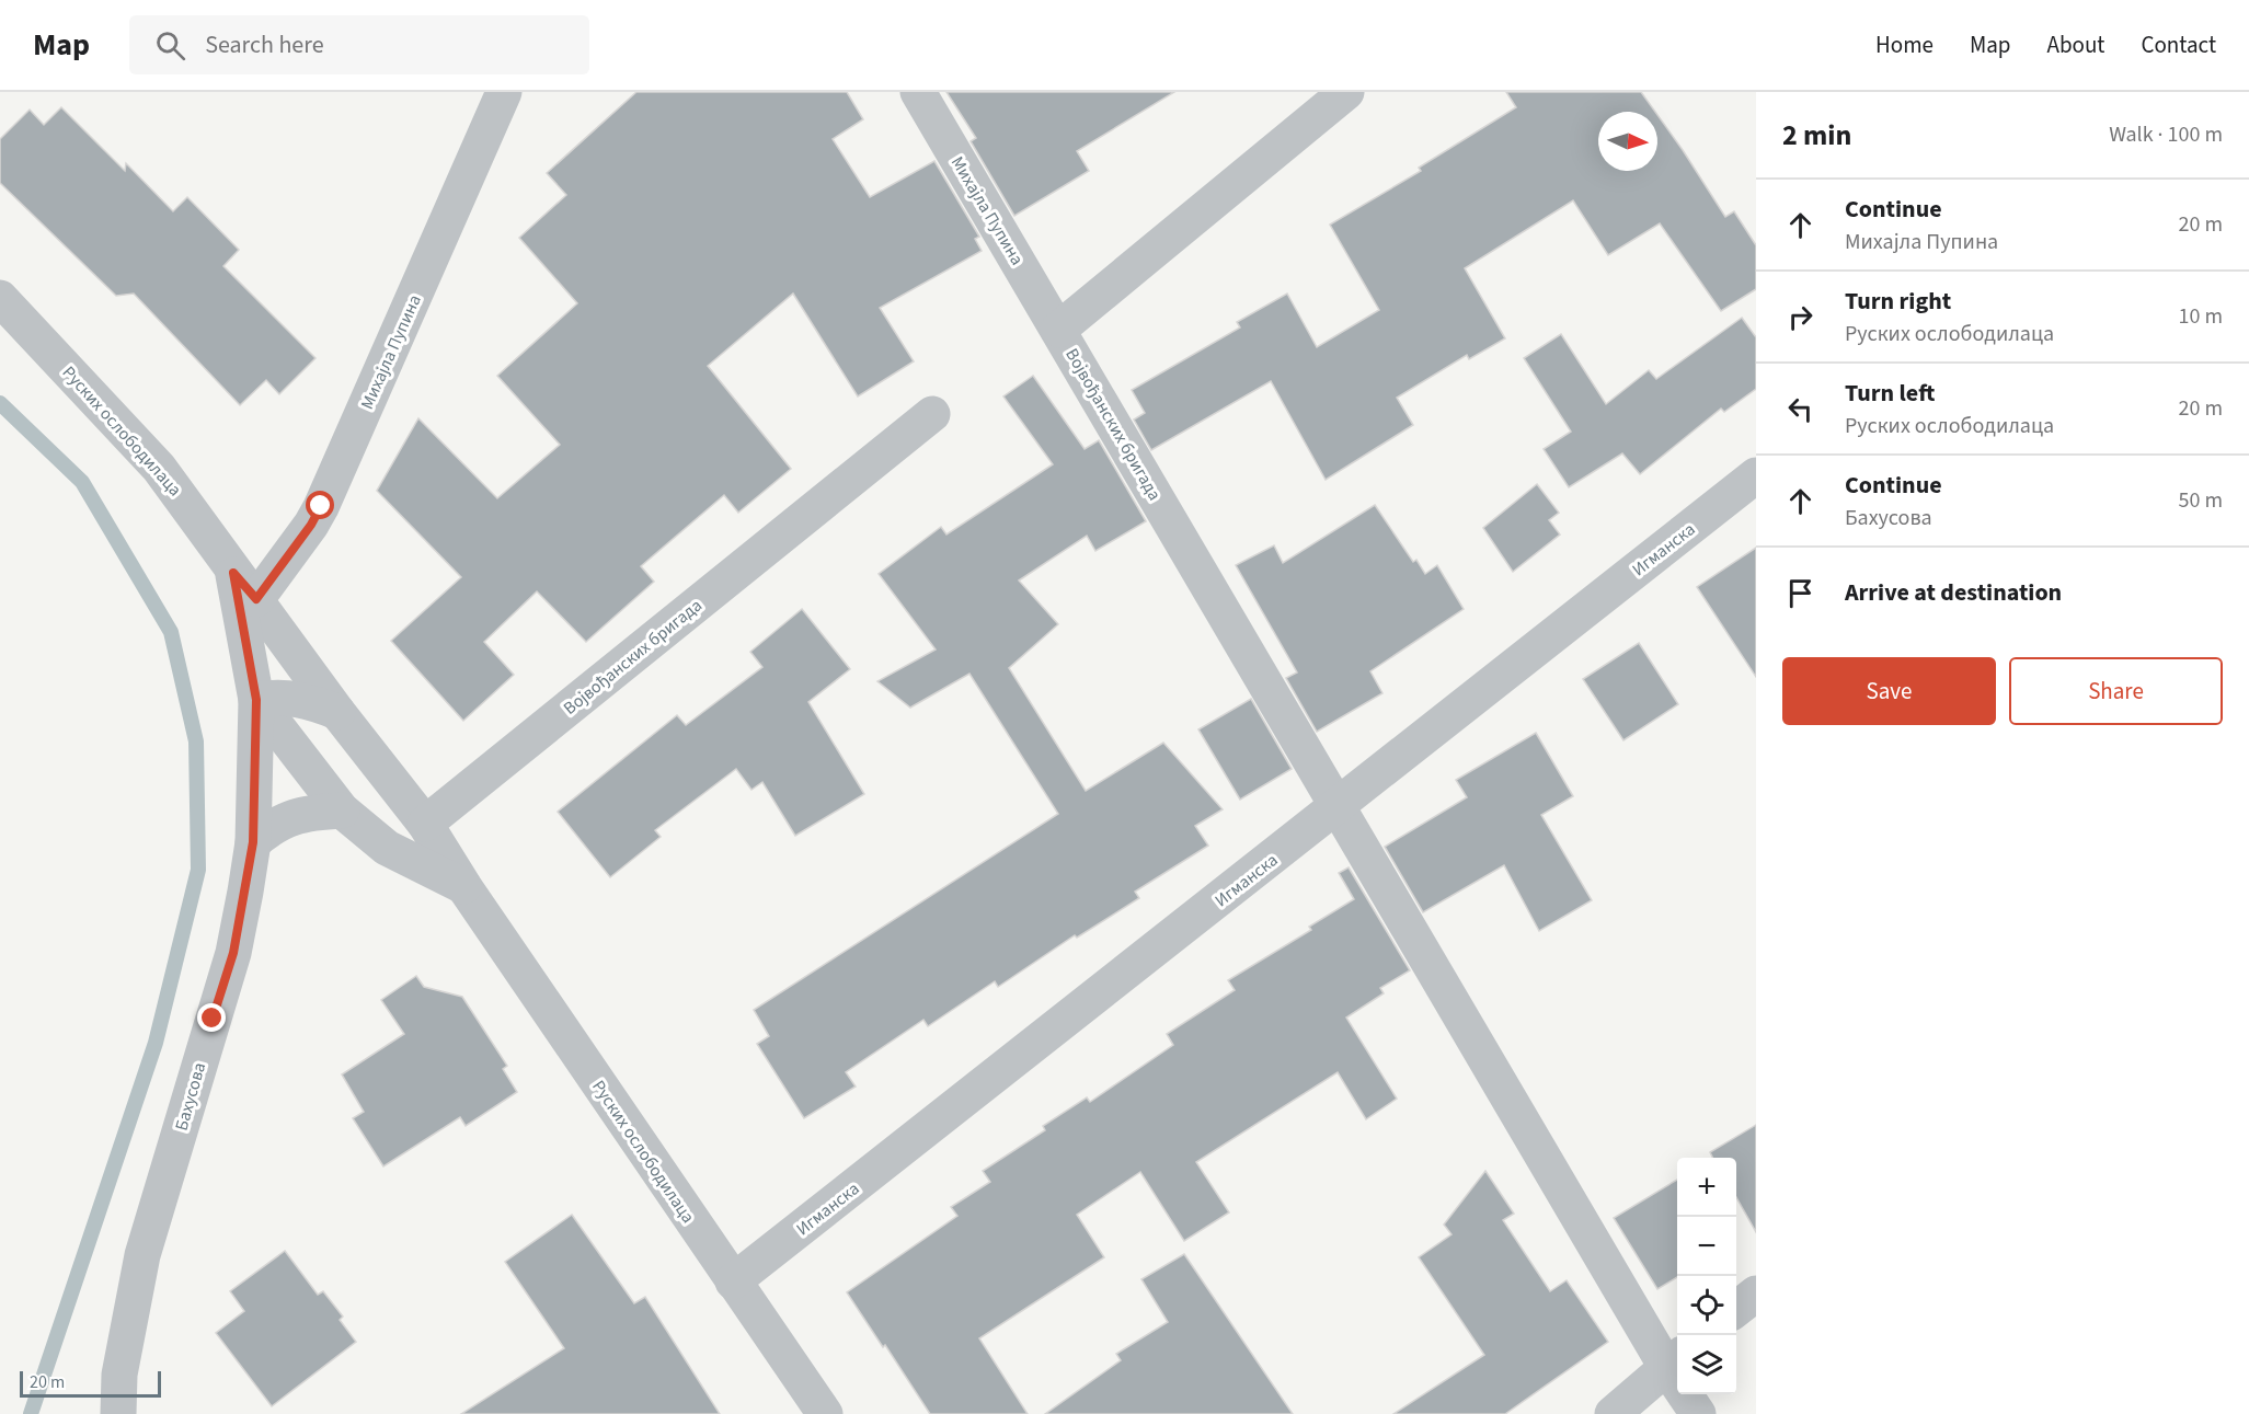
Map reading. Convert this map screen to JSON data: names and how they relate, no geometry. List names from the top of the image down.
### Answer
{
  "streets": {
    "street": [
      "Михајла Пупина",
      "Војвођанских бригада",
      "Руских ослободилаца",
      "Игманска",
      "Бахусова"
    ]
  },
  "crossings": [
    ["Михајла Пупина", "Војвођанских бригада"],
    ["Михајла Пупина", "Руских ослободилаца"],
    ["Војвођанских бригада", "Руских ослободилаца"],
    ["Војвођанских бригада", "Игманска"],
    ["Руских ослободилаца", "Игманска"],
    ["Руских ослободилаца", "Бахусова"]
  ],
  "scale_bar": "20 m",
  "north": "right",
  "page": {
    "header": "Map",
    "search": "Search here",
    "nav": [
      "Home",
      "Map",
      "About",
      "Contact"
    ],
    "heading": ["2 min", "Walk · 100 m"],
    "list": [
      ["Continue", "Михајла Пупина", "20 m"],
      ["Turn right", "Руских ослободилаца", "10 m"],
      ["Turn left", "Руских ослободилаца", "20 m"],
      ["Continue", "Бахусова", "50 m"],
      "Arrive at destination"
    ],
    "buttons": ["Save", "Share"],
    "map_buttons": ["+", "−"],
    "scale": "20 m"
  }
}
